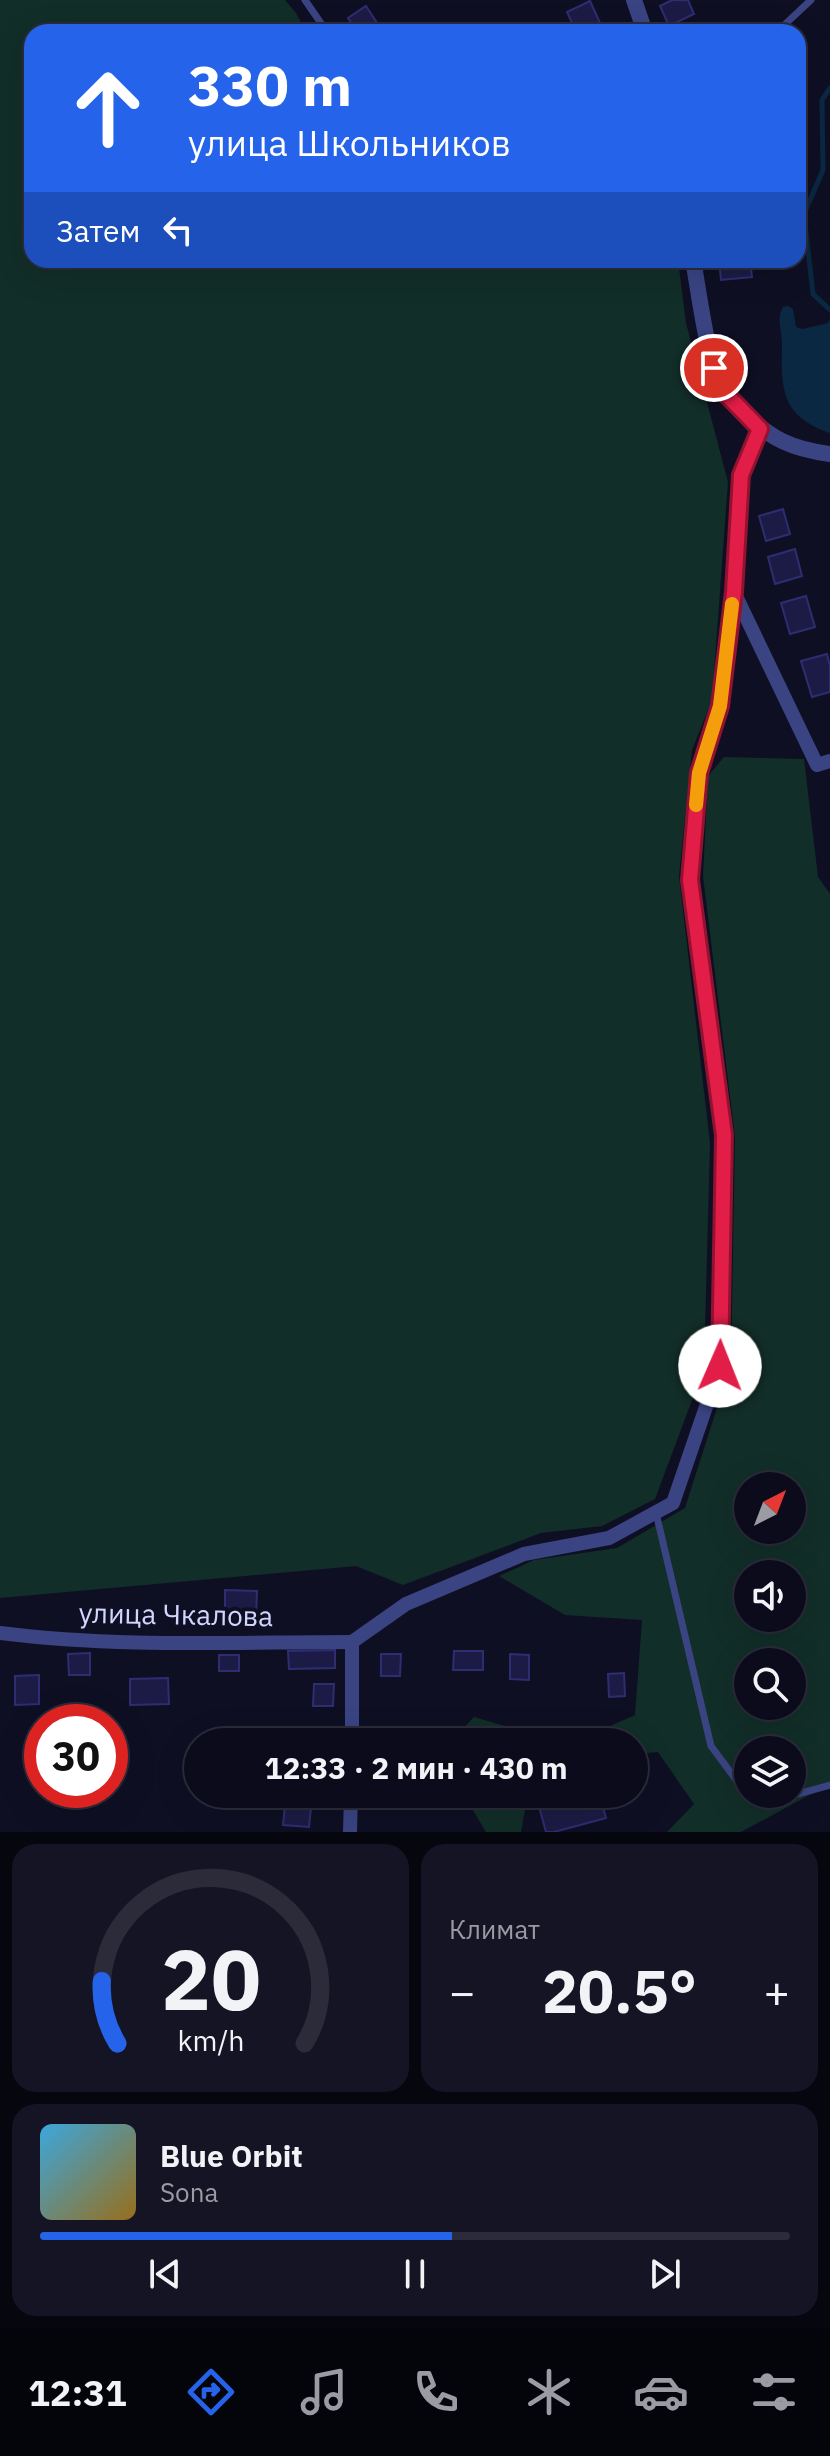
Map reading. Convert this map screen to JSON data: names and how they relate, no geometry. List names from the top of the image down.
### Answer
{
  "streets": {
    "street": ["улица Чкалова"]
  },
  "north": "top right",
  "page": {
    "turn": ["330 m", "улица Школьников"],
    "then": "Затем",
    "limit": "30",
    "trip": "12:33 · 2 мин · 430 m",
    "tile": "Климат",
    "heat": ["−", "20.5°", "+"],
    "song": ["Blue Orbit", "Sona"],
    "tabs": "12:31",
    "gauge": ["20", "km/h"]
  }
}
